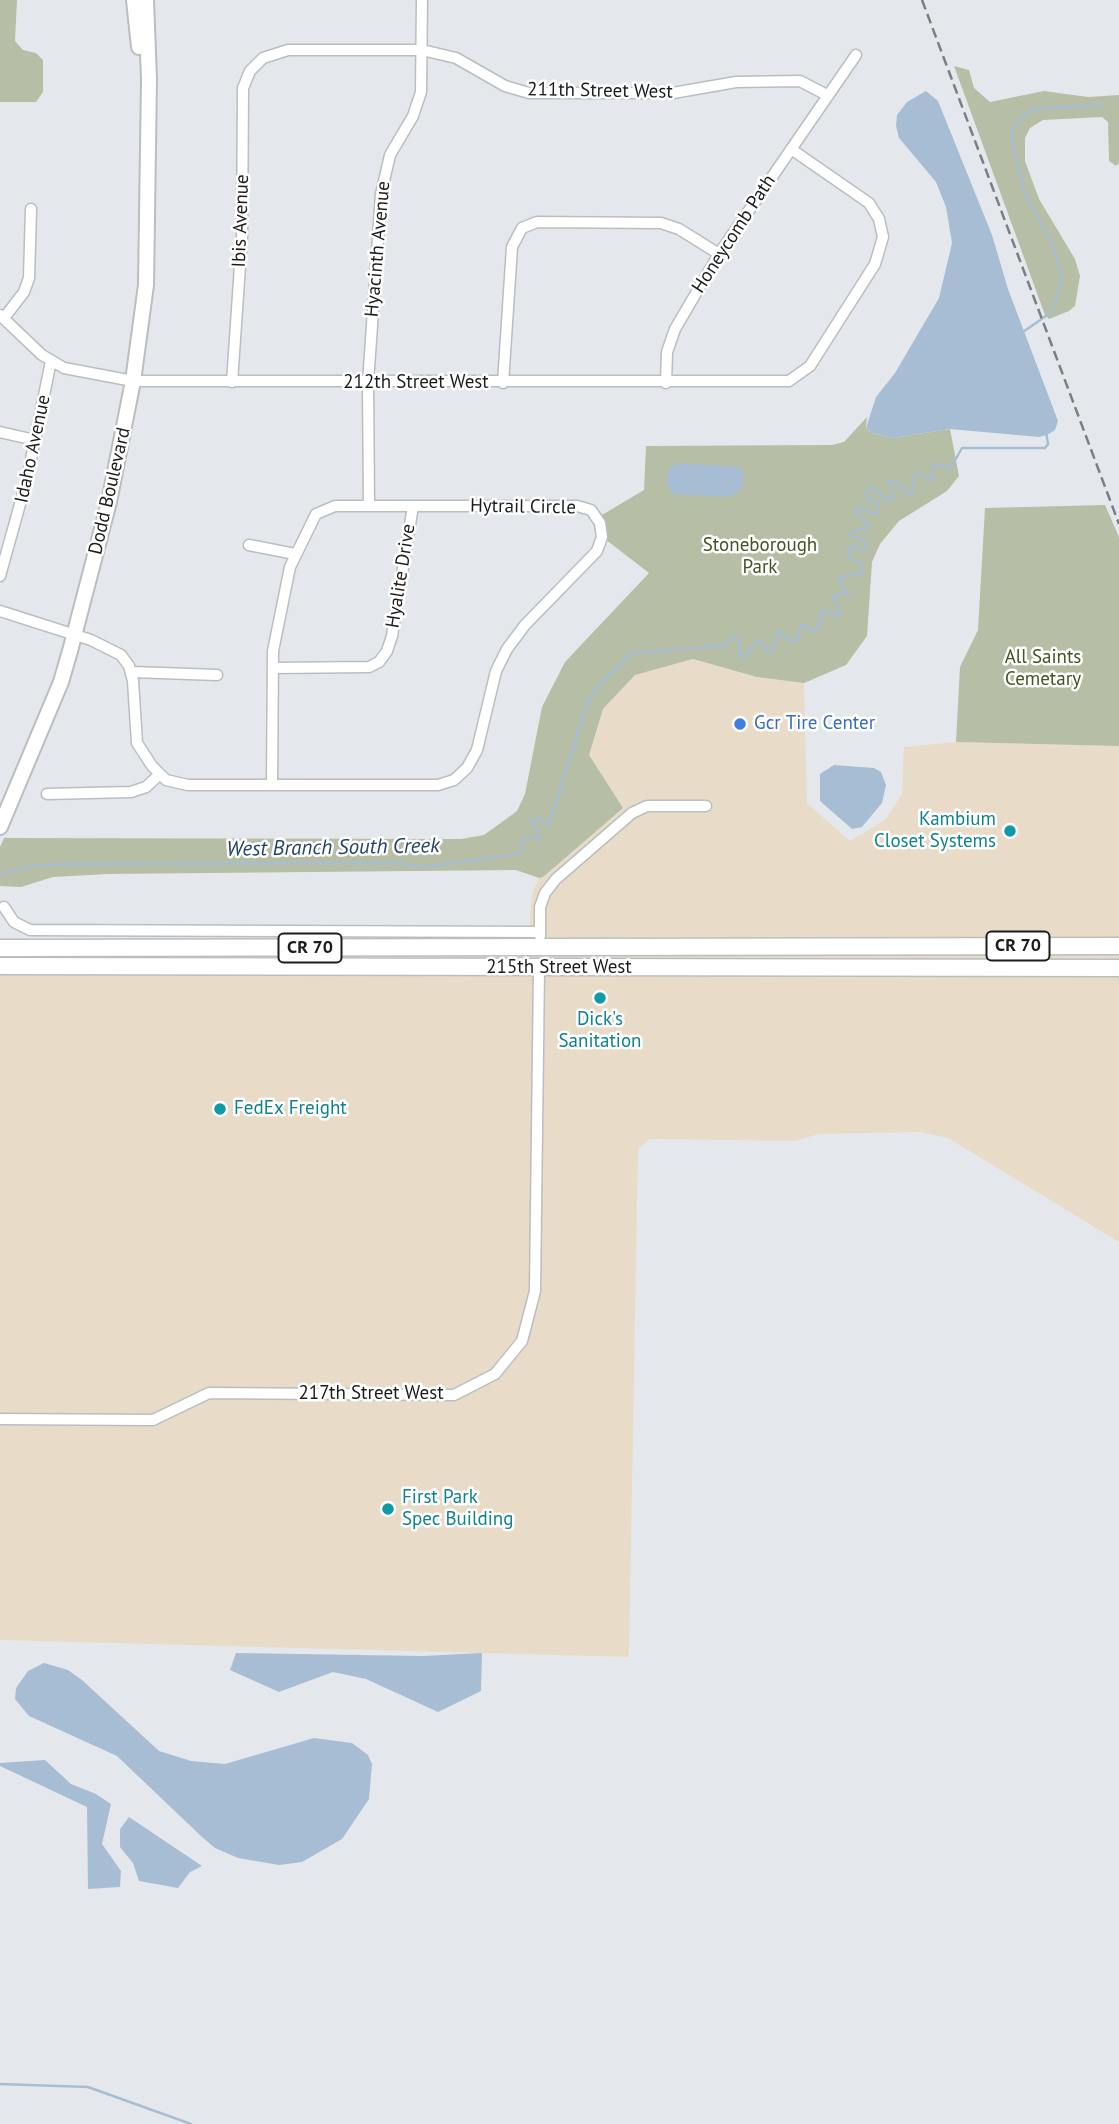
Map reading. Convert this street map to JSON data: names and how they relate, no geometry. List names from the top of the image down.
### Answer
{
  "streets": {
    "main road": ["Dodd Boulevard", "CR 70", "215th Street West"],
    "street": [
      "211th Street West",
      "Ibis Avenue",
      "Honeycomb Path",
      "Hyacinth Avenue",
      "212th Street West",
      "Idaho Avenue",
      "Hytrail Circle",
      "Hyalite Drive",
      "217th Street West"
    ]
  },
  "crossings": [
    ["211th Street West", "Ibis Avenue"],
    ["211th Street West", "Honeycomb Path"],
    ["211th Street West", "Hyacinth Avenue"],
    ["Ibis Avenue", "212th Street West"],
    ["Honeycomb Path", "212th Street West"],
    ["Hyacinth Avenue", "212th Street West"],
    ["Hyacinth Avenue", "Hytrail Circle"],
    ["212th Street West", "Idaho Avenue"],
    ["212th Street West", "Dodd Boulevard"],
    ["Hytrail Circle", "Hyalite Drive"],
    ["215th Street West", "217th Street West"]
  ],
  "water": ["West Branch South Creek"],
  "parks": ["Stoneborough Park", "All Saints Cemetary"],
  "places": [
    "Gcr Tire Center",
    "Kambium Closet Systems",
    "Dick's Sanitation",
    "FedEx Freight",
    "First Park Spec Building"
  ]
}
